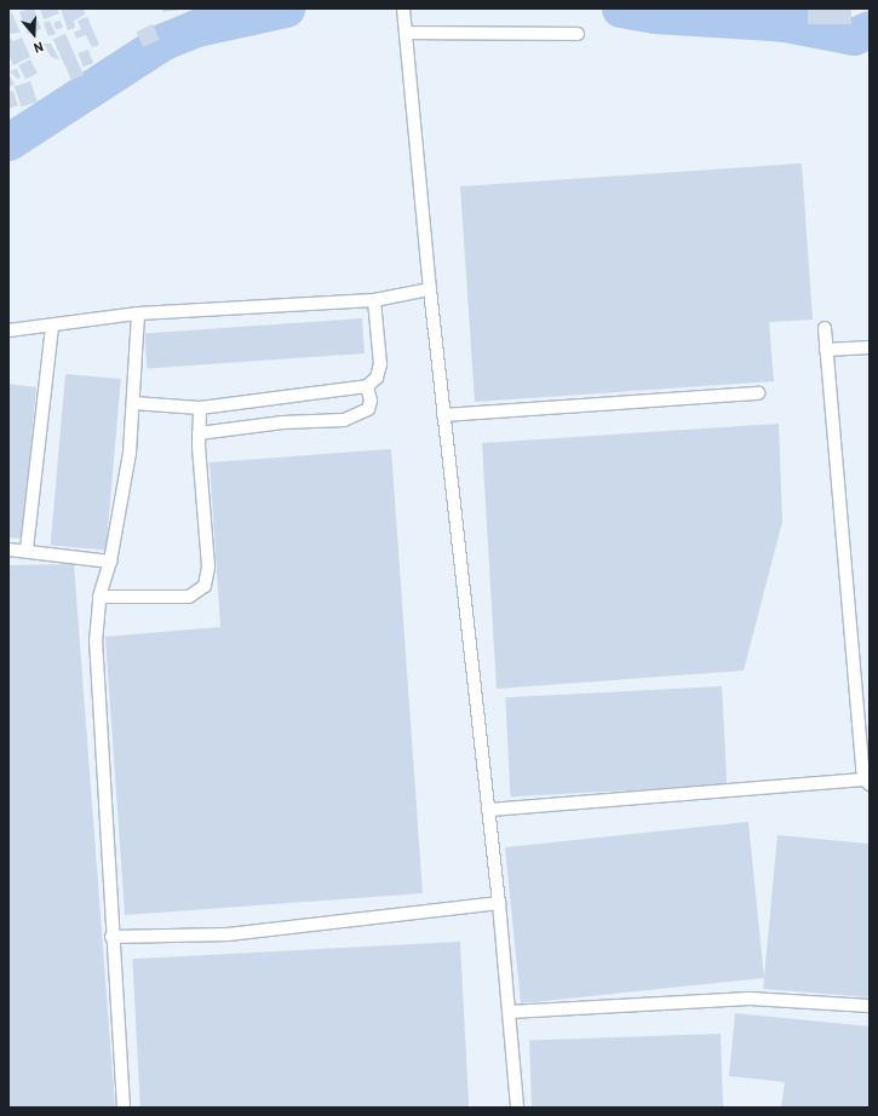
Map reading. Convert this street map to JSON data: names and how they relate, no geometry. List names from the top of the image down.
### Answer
{
  "north": "bottom"
}
